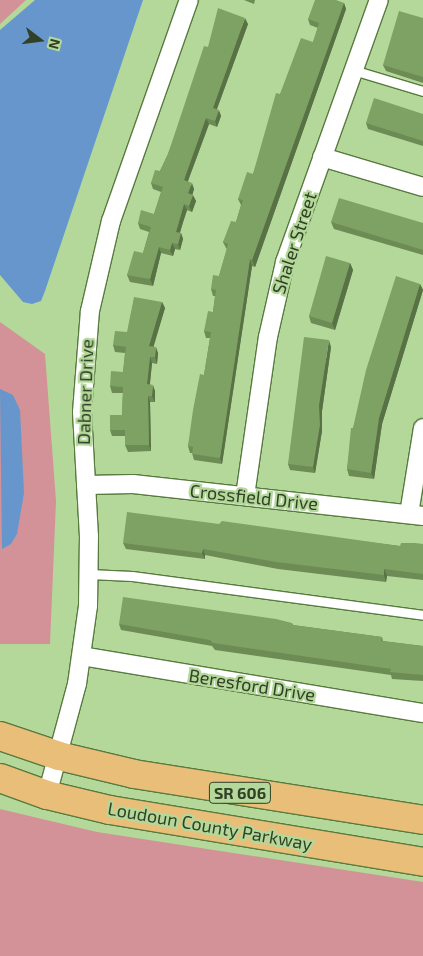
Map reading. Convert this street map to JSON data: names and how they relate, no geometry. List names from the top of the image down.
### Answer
{
  "streets": {
    "main road": ["SR 606", "Loudoun County Parkway"],
    "street": [
      "Shaler Street",
      "Dabner Drive",
      "Crossfield Drive",
      "Beresford Drive"
    ]
  },
  "crossings": [
    ["Shaler Street", "Crossfield Drive"],
    ["Dabner Drive", "Crossfield Drive"],
    ["Dabner Drive", "Beresford Drive"],
    ["Dabner Drive", "SR 606"],
    ["Dabner Drive", "Loudoun County Parkway"]
  ],
  "north": "right"
}
